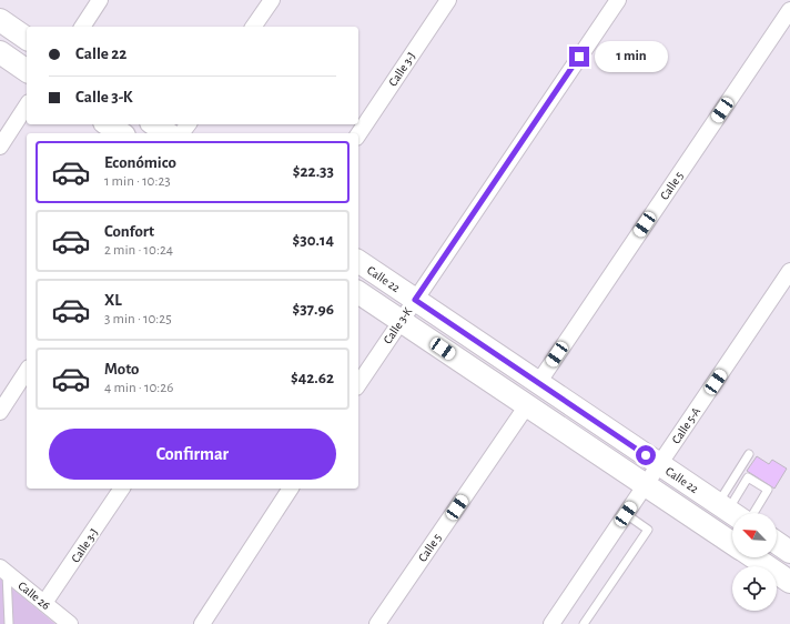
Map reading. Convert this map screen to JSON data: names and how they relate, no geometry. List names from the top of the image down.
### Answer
{
  "streets": {
    "street": [
      "Calle 3-J",
      "Calle 5",
      "Calle 22",
      "Calle 3-K",
      "Calle 5-A",
      "Calle 26"
    ]
  },
  "crossings": [
    ["Calle 3-J", "Calle 26"],
    ["Calle 5", "Calle 22"],
    ["Calle 22", "Calle 3-K"],
    ["Calle 22", "Calle 5-A"]
  ],
  "north": "top left",
  "page": {
    "banner": ["Calle 22", "Calle 3-K"],
    "bubble": "1 min",
    "list": [
      {
        "name": "Económico",
        "note": "1 min · 10:23",
        "value": "$22.33"
      },
      {
        "name": "Confort",
        "note": "2 min · 10:24",
        "value": "$30.14"
      },
      {
        "name": "XL",
        "note": "3 min · 10:25",
        "value": "$37.96"
      },
      {
        "name": "Moto",
        "note": "4 min · 10:26",
        "value": "$42.62"
      }
    ],
    "buttons": "Confirmar"
  }
}
